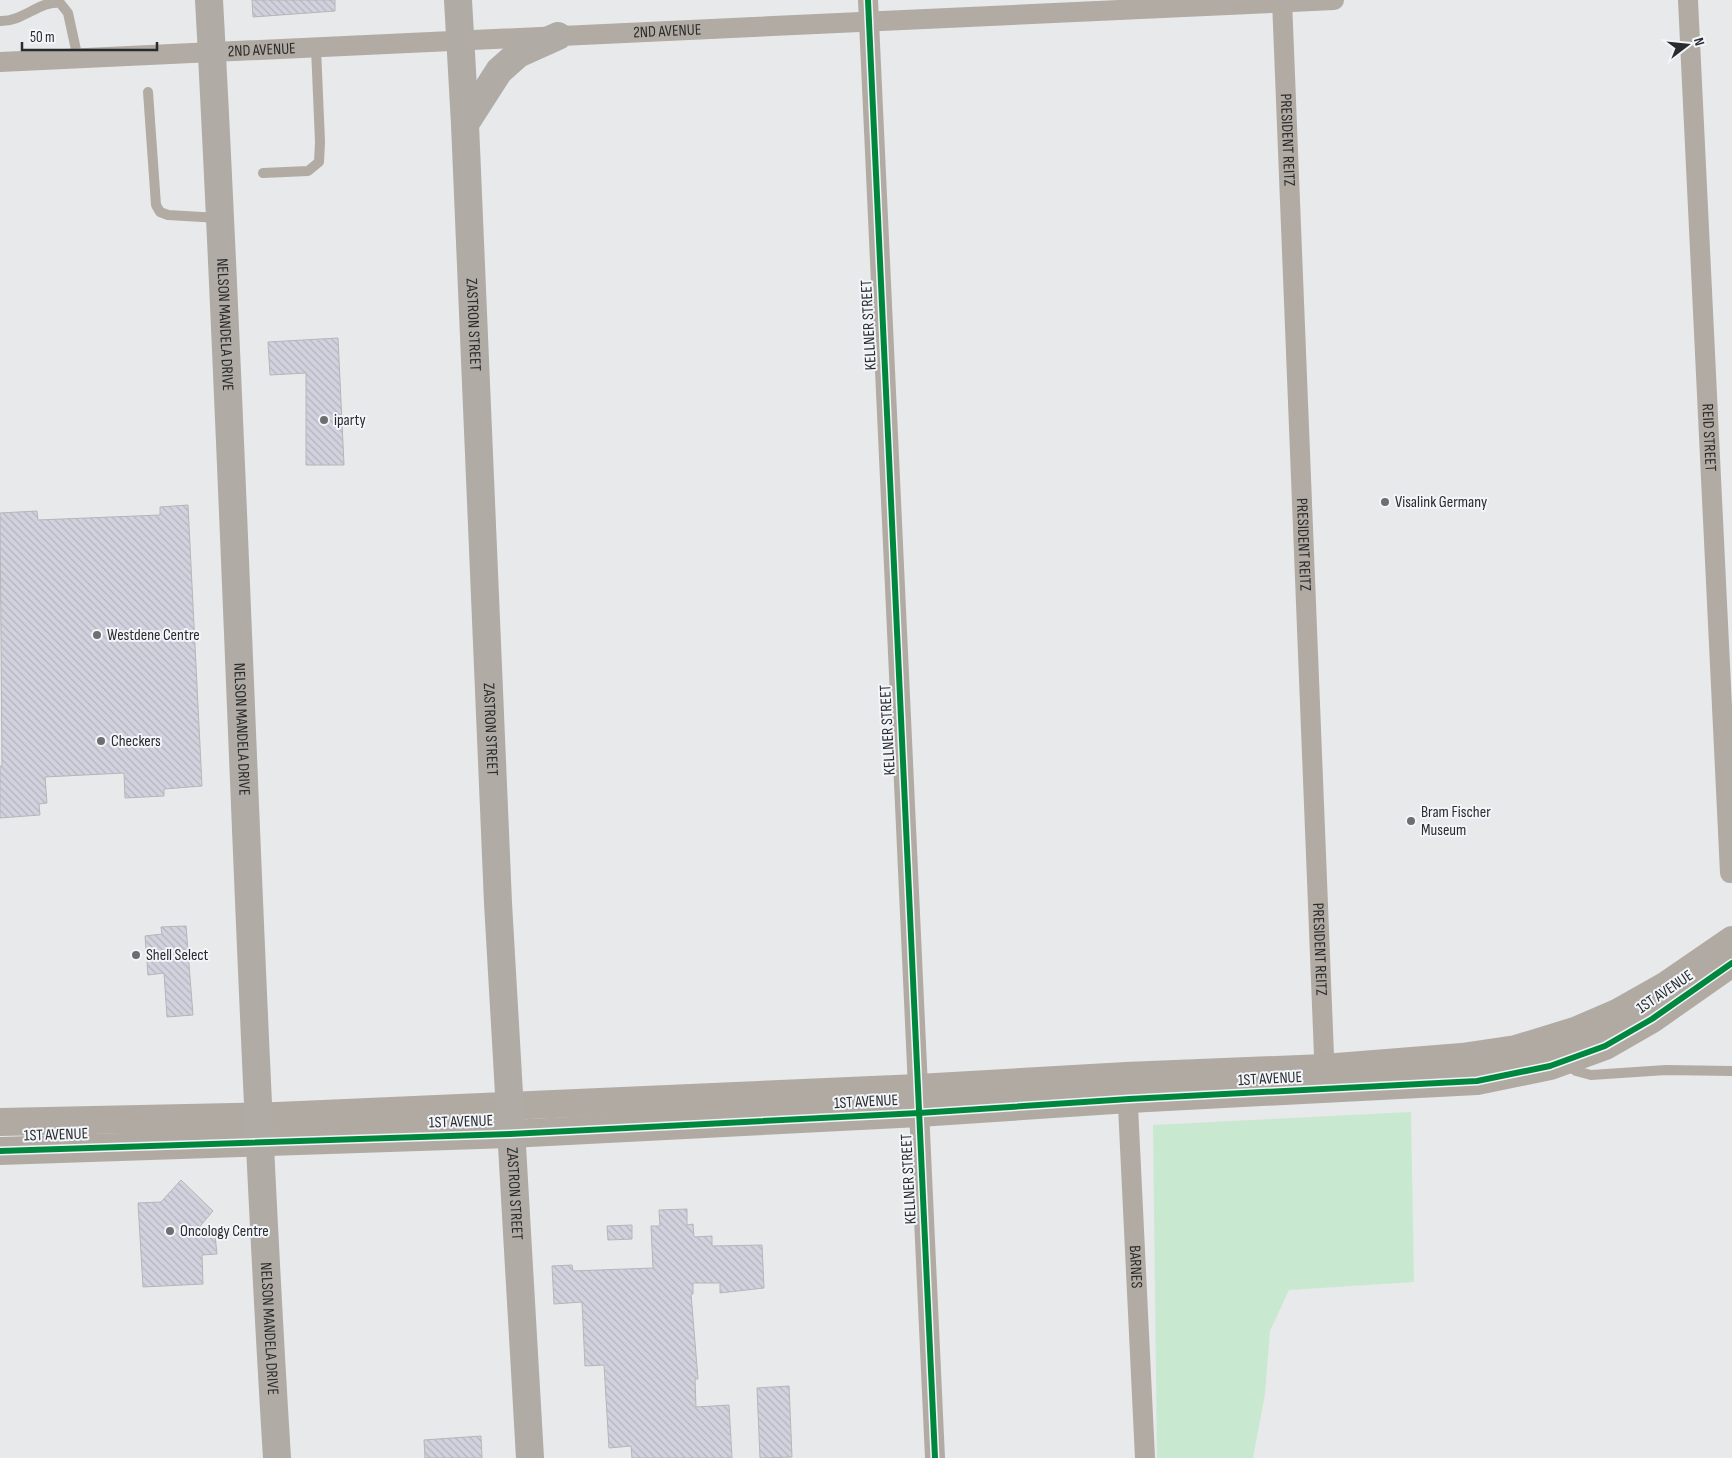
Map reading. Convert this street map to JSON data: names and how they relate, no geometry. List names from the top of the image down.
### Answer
{
  "streets": {
    "highway": ["NELSON MANDELA DRIVE", "ZASTRON STREET"],
    "street": [
      "2ND AVENUE",
      "PRESIDENT REITZ",
      "KELLNER STREET",
      "REID STREET",
      "1ST AVENUE",
      "BARNES"
    ]
  },
  "crossings": [
    ["2ND AVENUE", "PRESIDENT REITZ"],
    ["2ND AVENUE", "NELSON MANDELA DRIVE"],
    ["2ND AVENUE", "ZASTRON STREET"],
    ["2ND AVENUE", "KELLNER STREET"],
    ["PRESIDENT REITZ", "1ST AVENUE"],
    ["NELSON MANDELA DRIVE", "1ST AVENUE"],
    ["ZASTRON STREET", "1ST AVENUE"],
    ["KELLNER STREET", "1ST AVENUE"],
    ["1ST AVENUE", "BARNES"]
  ],
  "places": [
    "iparty",
    "Visalink Germany",
    "Westdene Centre",
    "Checkers",
    "Bram Fischer Museum",
    "Shell Select",
    "Oncology Centre"
  ],
  "scale_bar": "50 m",
  "north": "right"
}
